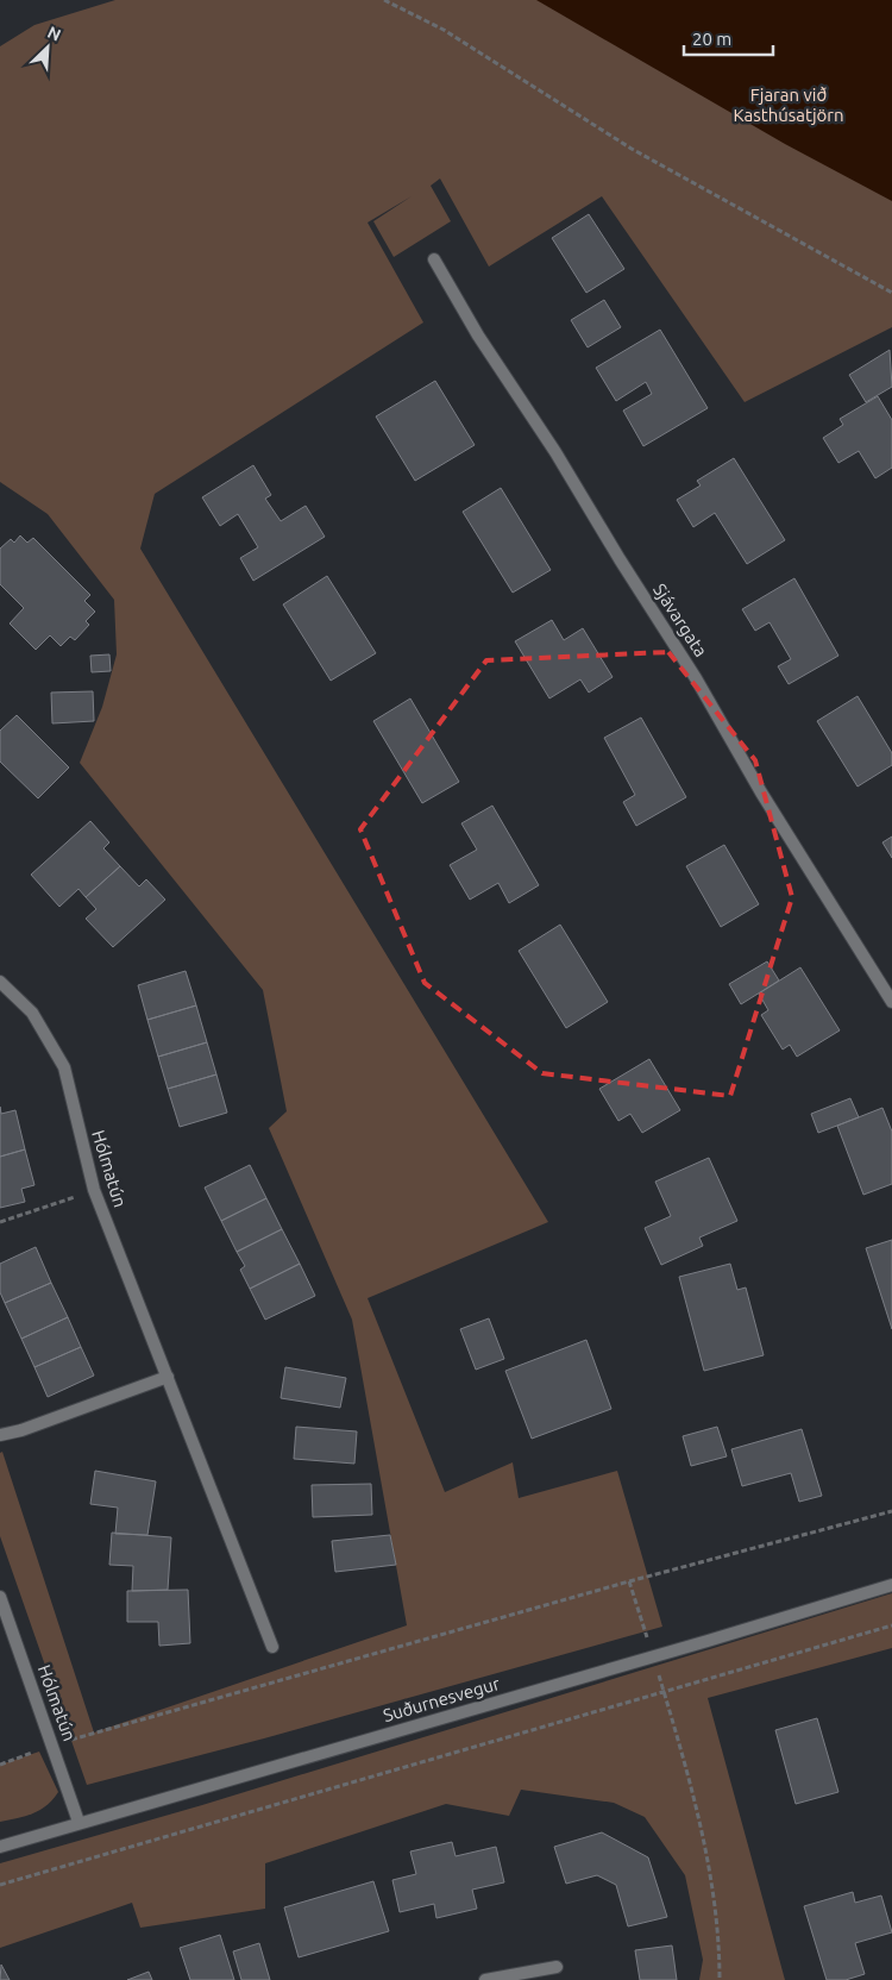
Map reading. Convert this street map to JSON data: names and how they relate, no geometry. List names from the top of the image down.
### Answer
{
  "streets": {
    "street": ["Sjávargata", "Hólmatún", "Suðurnesvegur"]
  },
  "crossings": [
    ["Hólmatún", "Suðurnesvegur"]
  ],
  "parks": ["Fjaran við Kasthúsatjörn"],
  "scale_bar": "20 m",
  "north": "top right"
}
